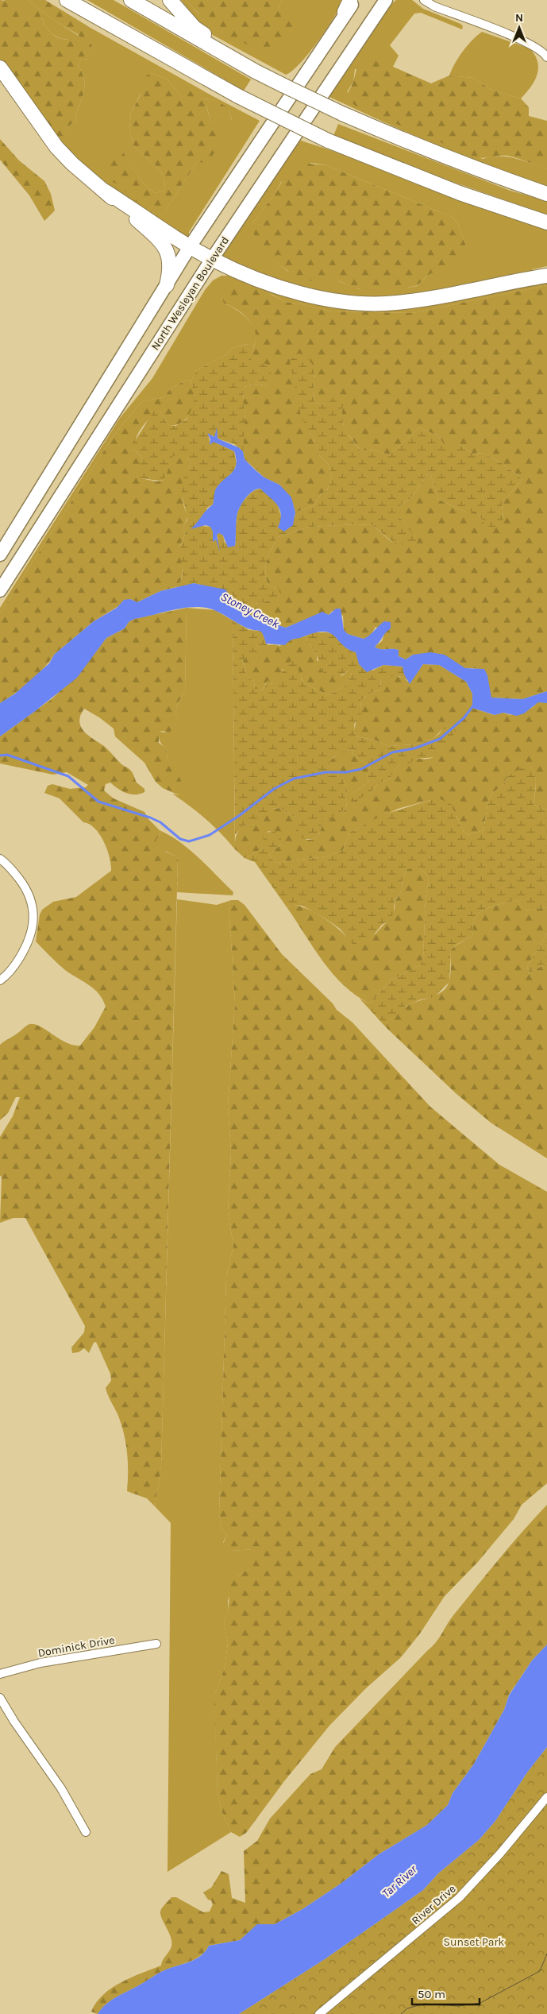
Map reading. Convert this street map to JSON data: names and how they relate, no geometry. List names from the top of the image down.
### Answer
{
  "streets": {
    "highway": ["North Wesleyan Boulevard"],
    "street": ["Dominick Drive", "River Drive"]
  },
  "water": ["Stoney Creek", "Tar River"],
  "parks": ["Sunset Park"],
  "scale_bar": "50 m",
  "north": "top"
}
